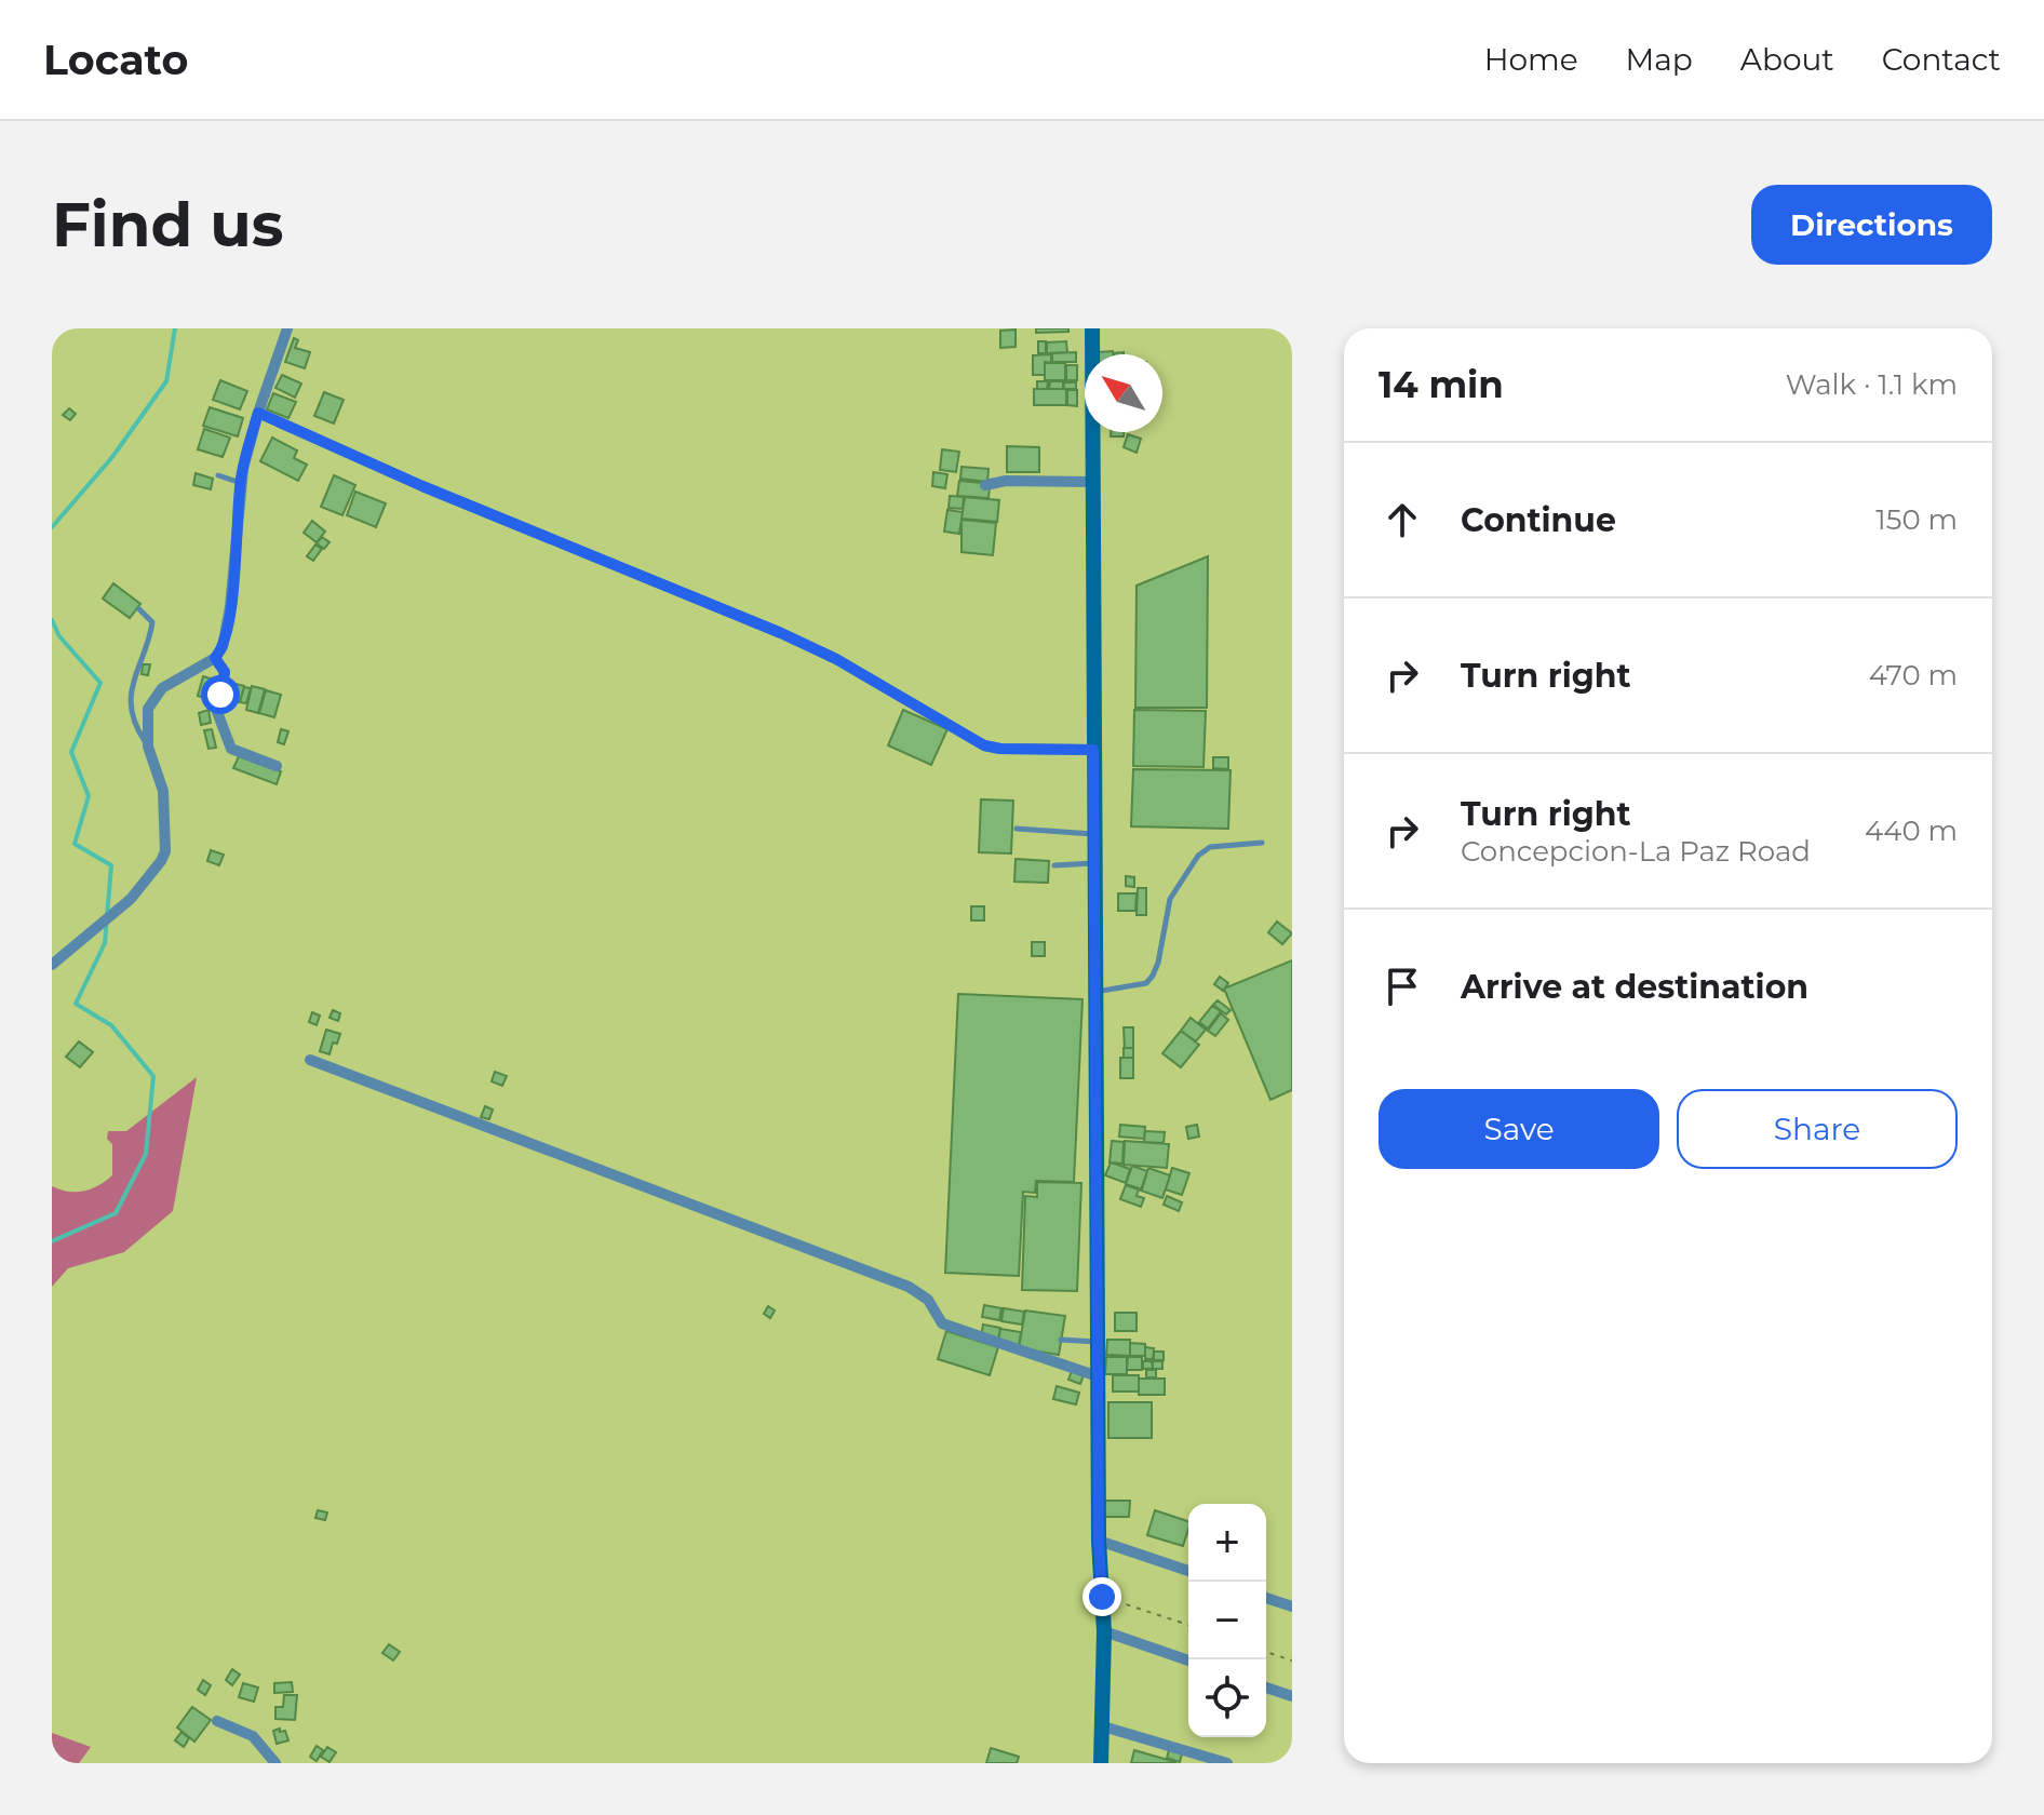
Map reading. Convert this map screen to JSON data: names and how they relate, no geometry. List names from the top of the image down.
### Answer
{
  "north": "top left",
  "page": {
    "header": "Locato",
    "nav": [
      "Home",
      "Map",
      "About",
      "Contact"
    ],
    "buttons": [
      "Directions",
      ["Save", "Share"]
    ],
    "title": "Find us",
    "heading": ["14 min", "Walk · 1.1 km"],
    "list": [
      ["Continue", "150 m"],
      ["Turn right", "470 m"],
      ["Turn right", "Concepcion-La Paz Road", "440 m"],
      "Arrive at destination"
    ],
    "map_buttons": ["+", "−"]
  }
}
